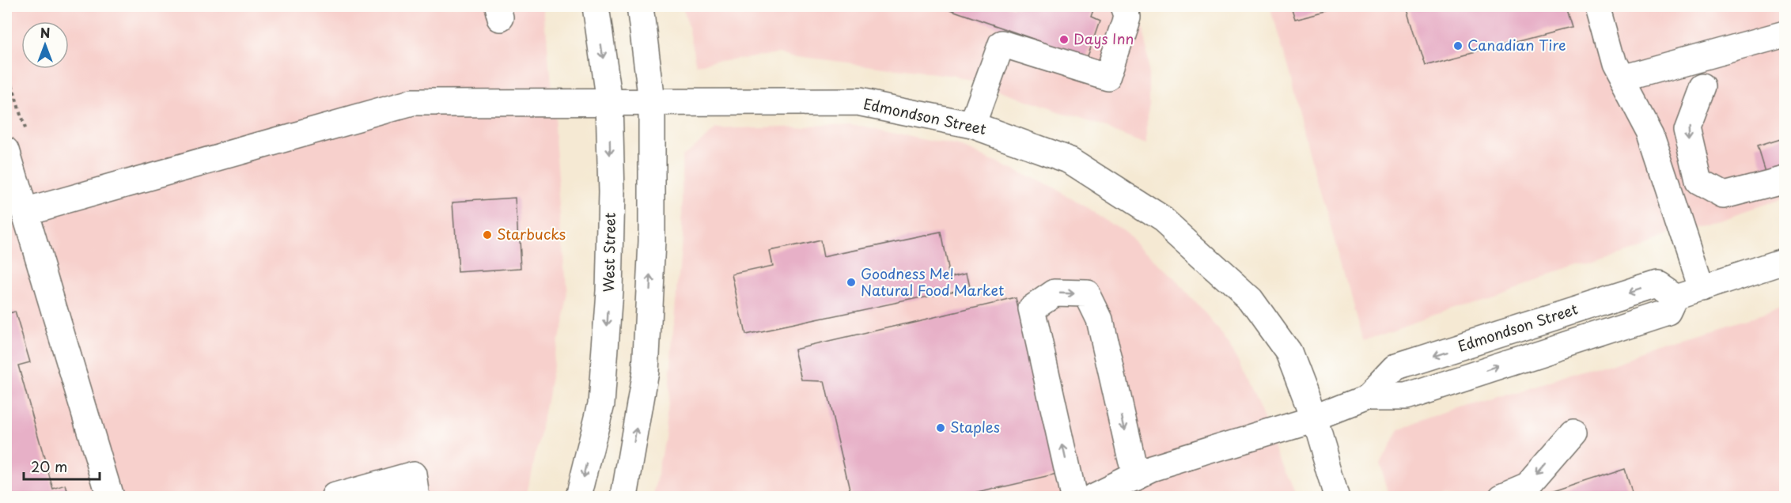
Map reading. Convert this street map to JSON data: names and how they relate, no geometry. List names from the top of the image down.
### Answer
{
  "streets": {
    "street": ["Edmondson Street", "West Street"]
  },
  "crossings": [
    ["Edmondson Street", "West Street"]
  ],
  "places": [
    "Days Inn",
    "Canadian Tire",
    "Starbucks",
    "Goodness Me! Natural Food Market",
    "Staples"
  ],
  "scale_bar": "20 m",
  "north": "top"
}
